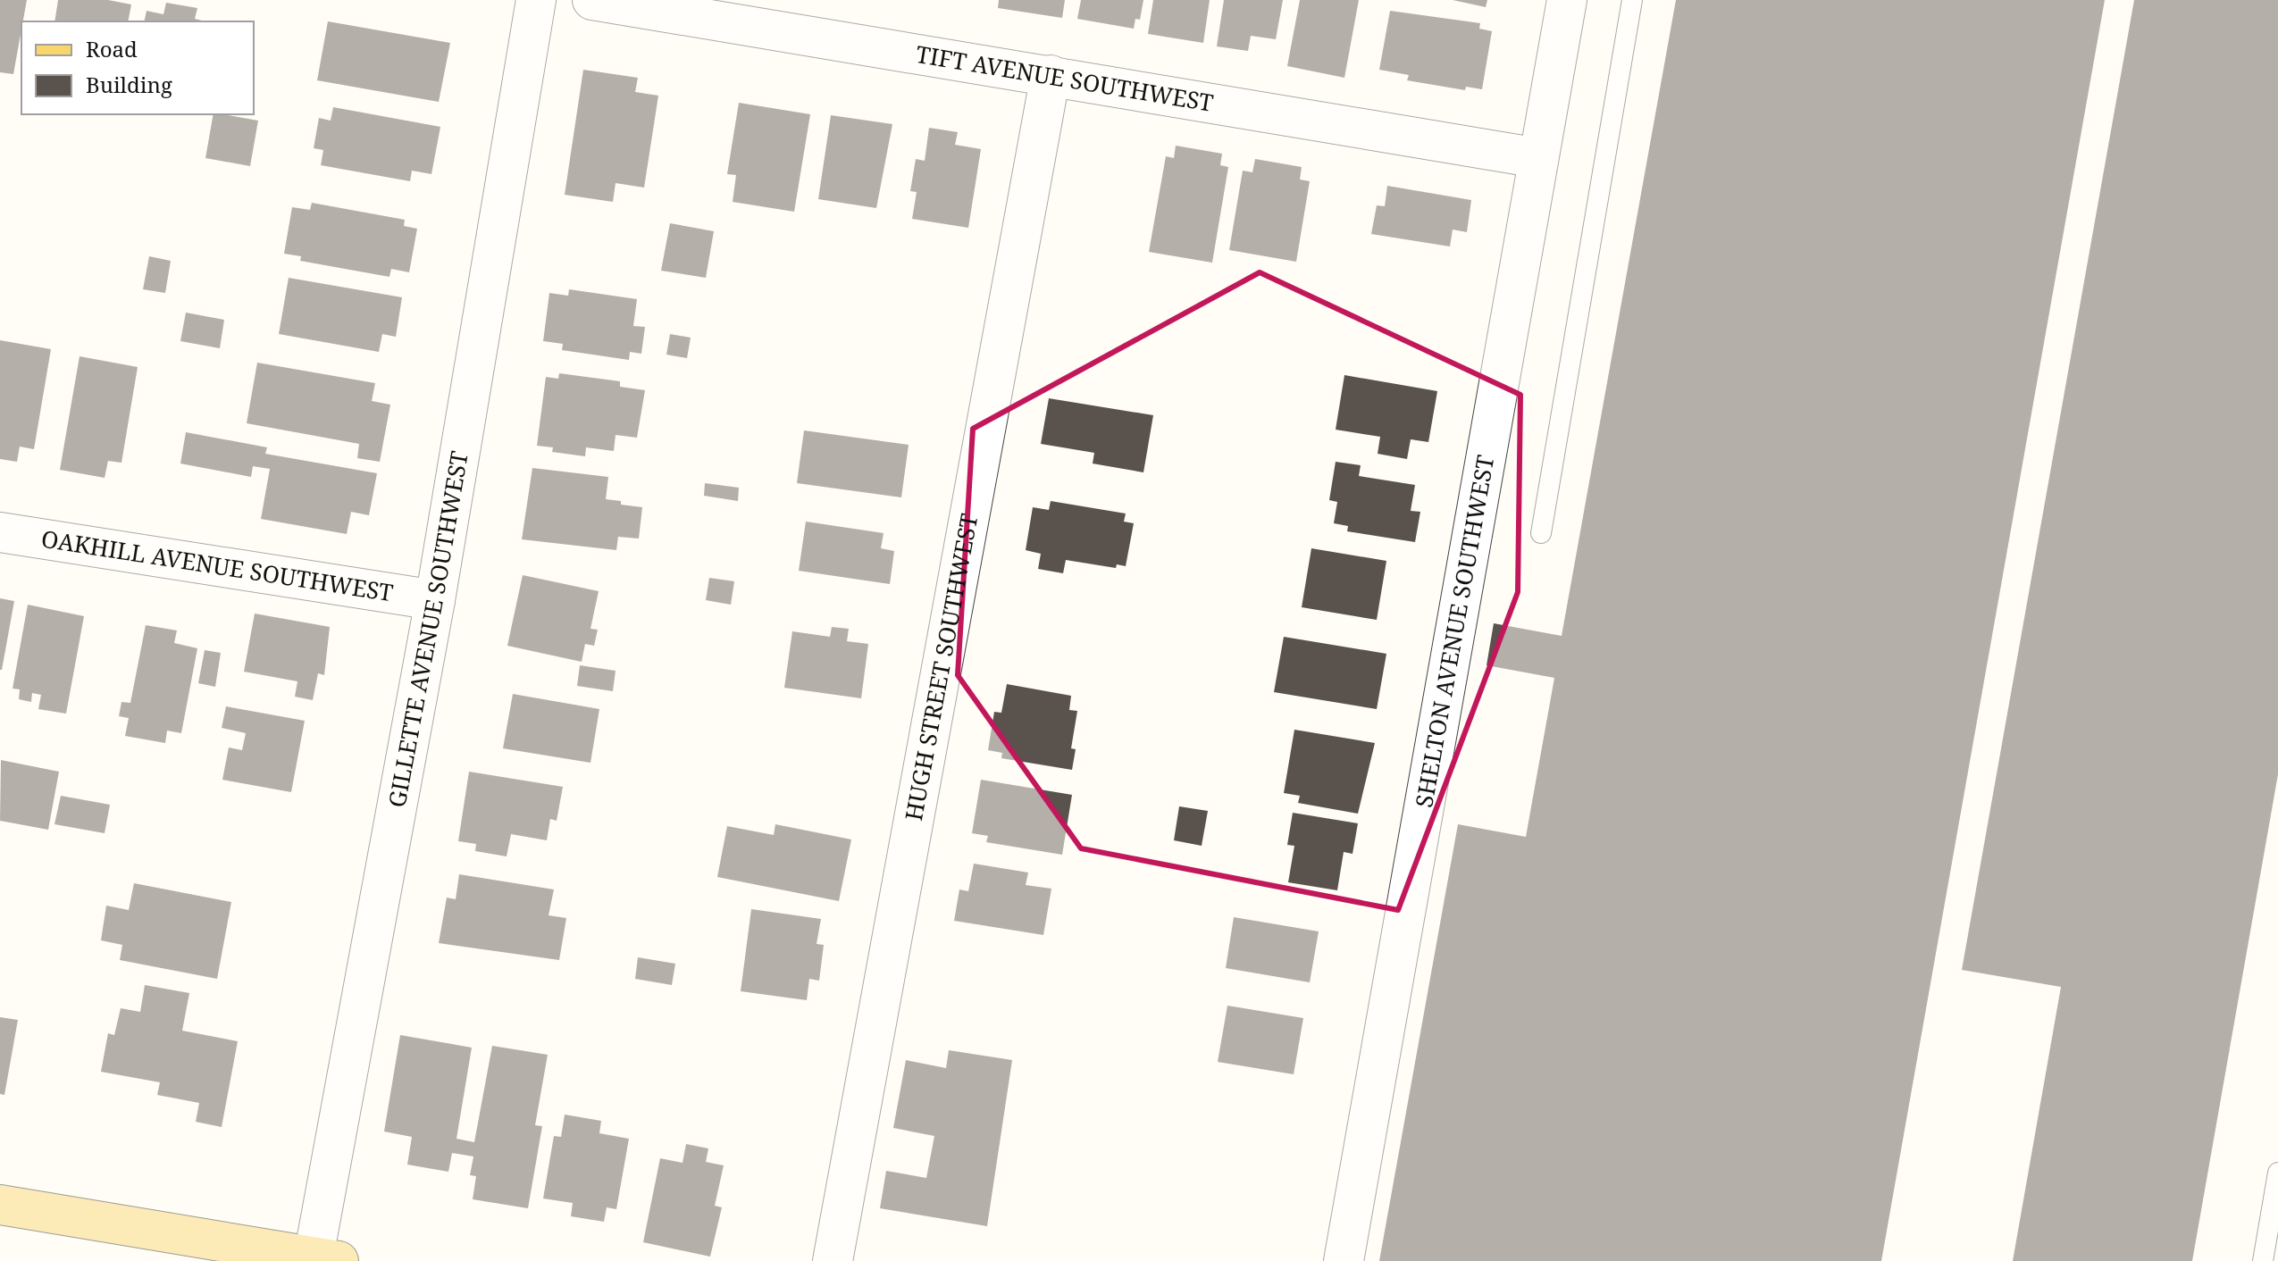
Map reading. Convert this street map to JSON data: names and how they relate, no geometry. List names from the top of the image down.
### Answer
{
  "streets": {
    "street": [
      "TIFT AVENUE SOUTHWEST",
      "OAKHILL AVENUE SOUTHWEST",
      "GILLETTE AVENUE SOUTHWEST",
      "SHELTON AVENUE SOUTHWEST",
      "HUGH STREET SOUTHWEST"
    ]
  },
  "crossings": [
    ["TIFT AVENUE SOUTHWEST", "SHELTON AVENUE SOUTHWEST"],
    ["TIFT AVENUE SOUTHWEST", "HUGH STREET SOUTHWEST"],
    ["OAKHILL AVENUE SOUTHWEST", "GILLETTE AVENUE SOUTHWEST"]
  ],
  "legend": ["Road", "Building"]
}
